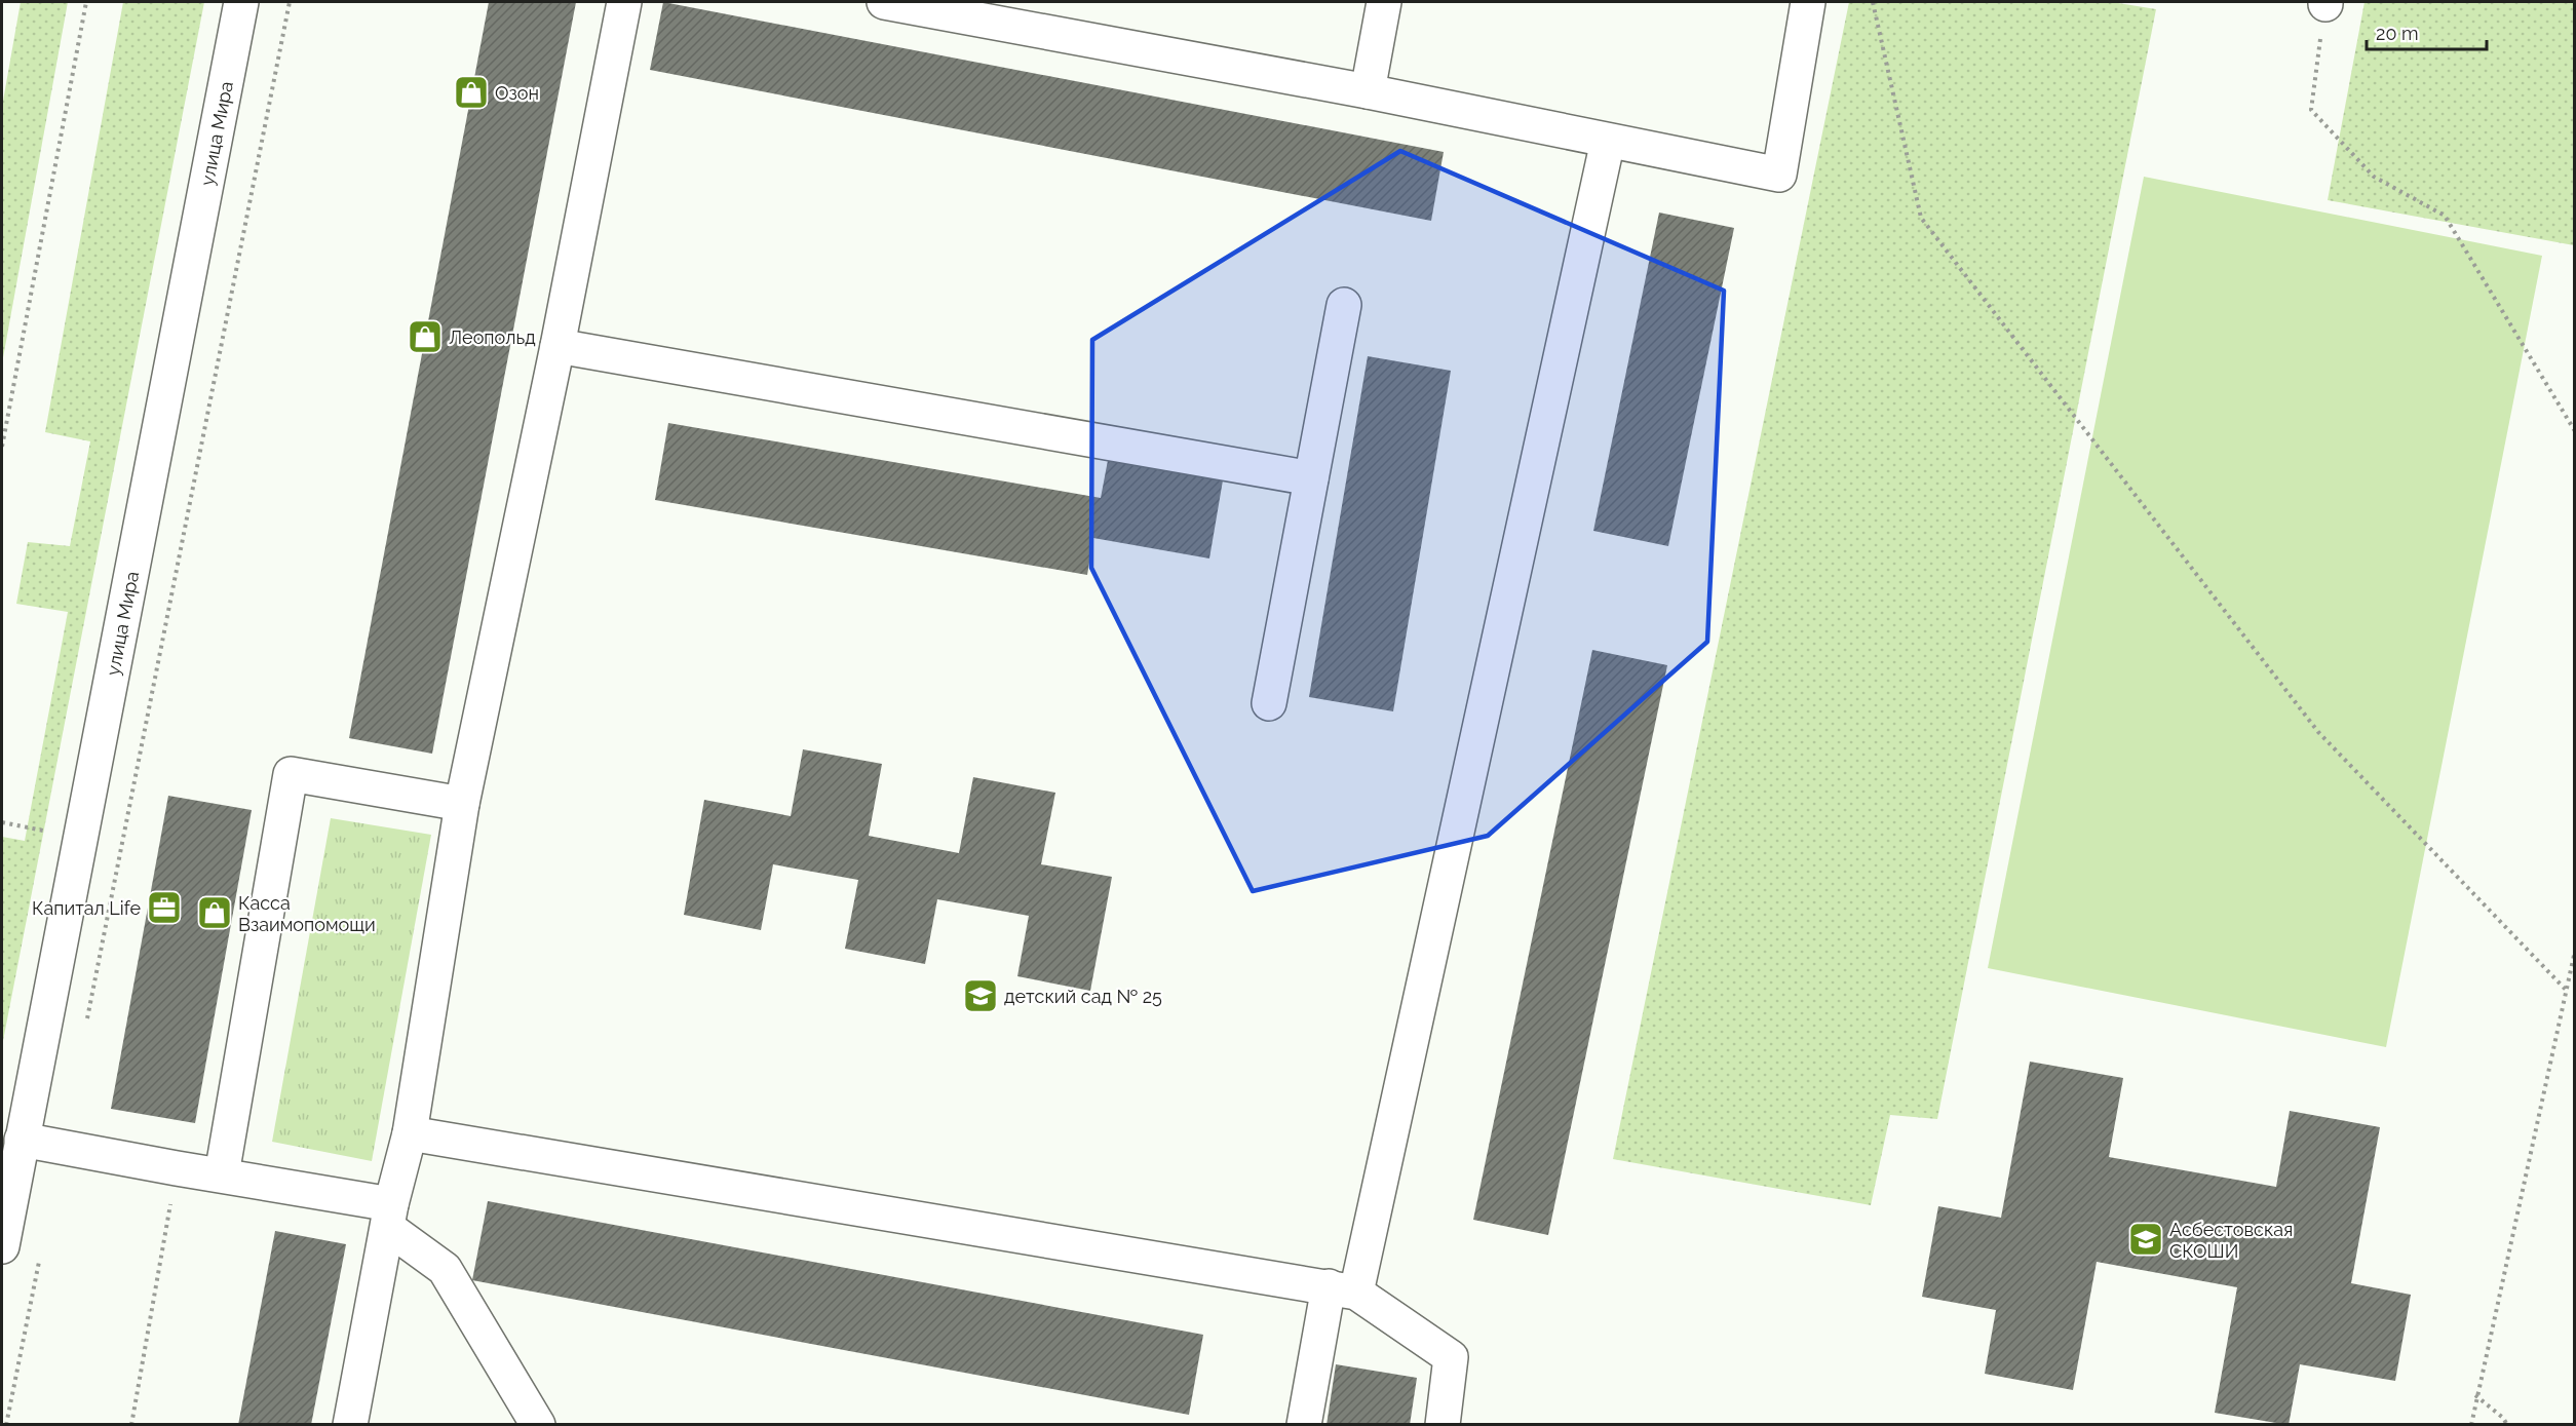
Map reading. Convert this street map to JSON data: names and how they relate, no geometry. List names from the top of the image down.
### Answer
{
  "streets": {
    "street": ["улица Мира"]
  },
  "places": {
    "shop": ["Озон", "Леопольд", "Касса Взаимопомощи"],
    "office": ["Капитал Life"],
    "school or university": ["детский сад № 25", "Асбестовская СКОШИ"]
  },
  "scale_bar": "20 m"
}
